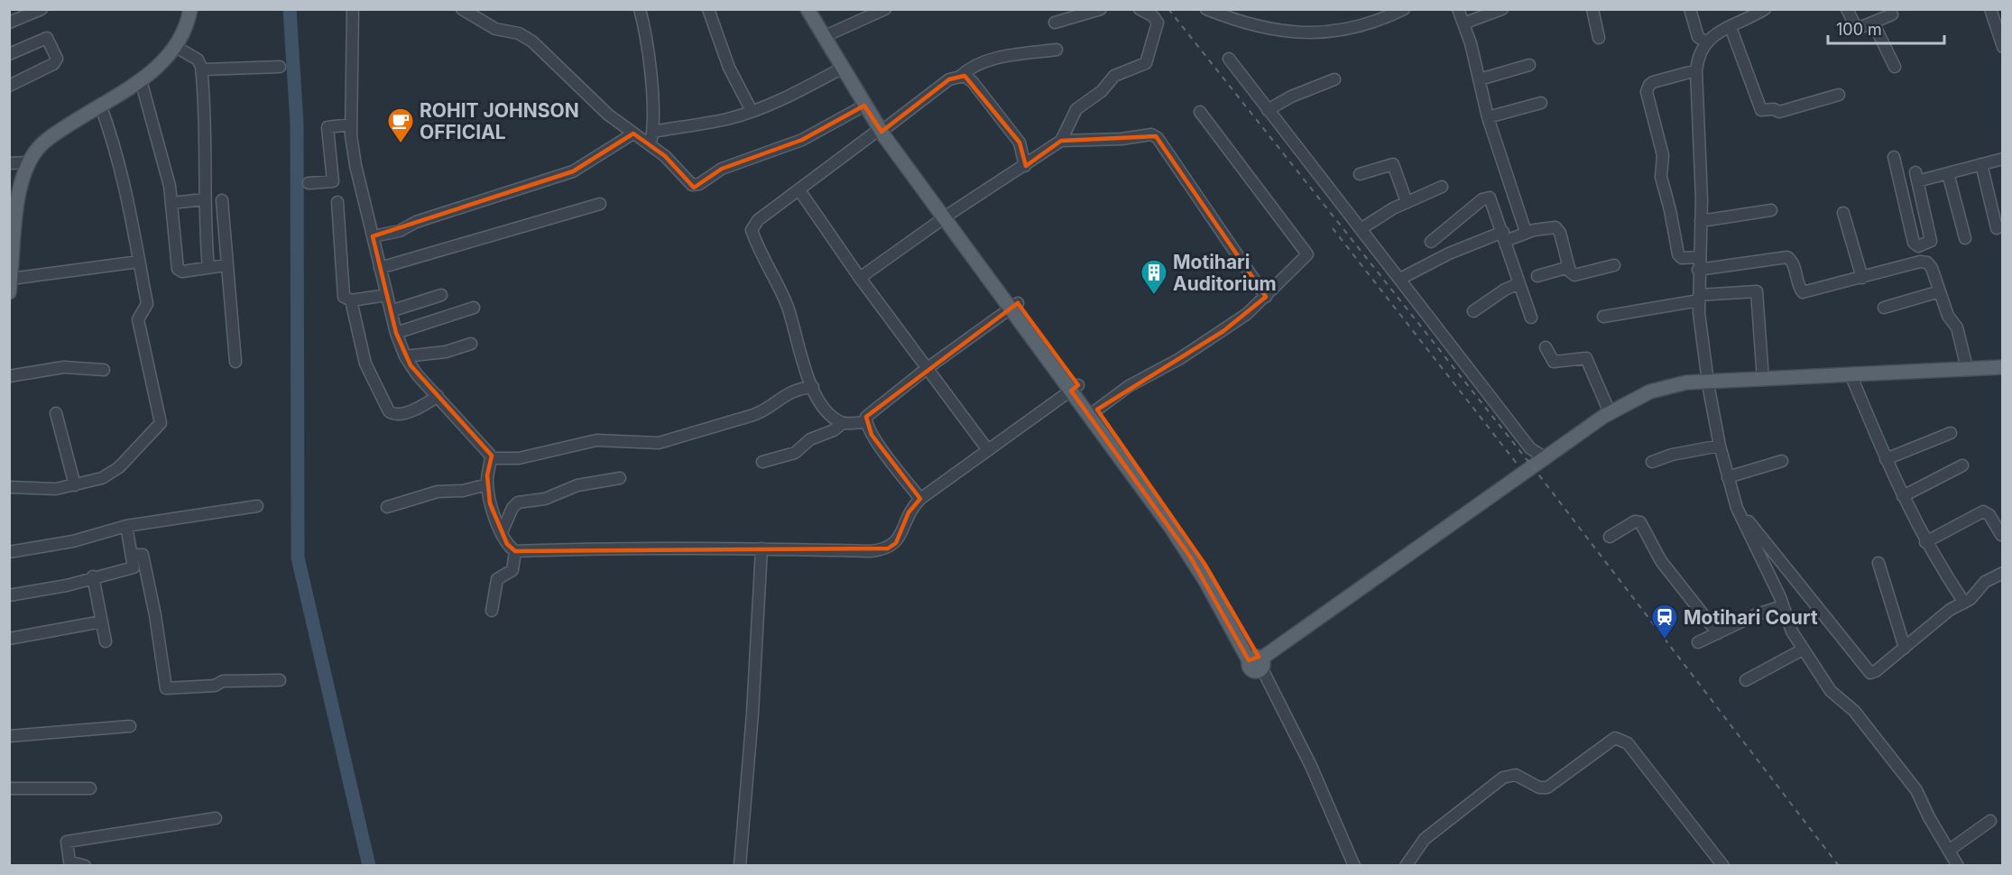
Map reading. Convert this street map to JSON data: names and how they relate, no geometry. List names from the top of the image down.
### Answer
{
  "places": {
    "cafe": ["ROHIT JOHNSON OFFICIAL"],
    "building": ["Motihari Auditorium"],
    "station": ["Motihari Court"]
  },
  "scale_bar": "100 m"
}
